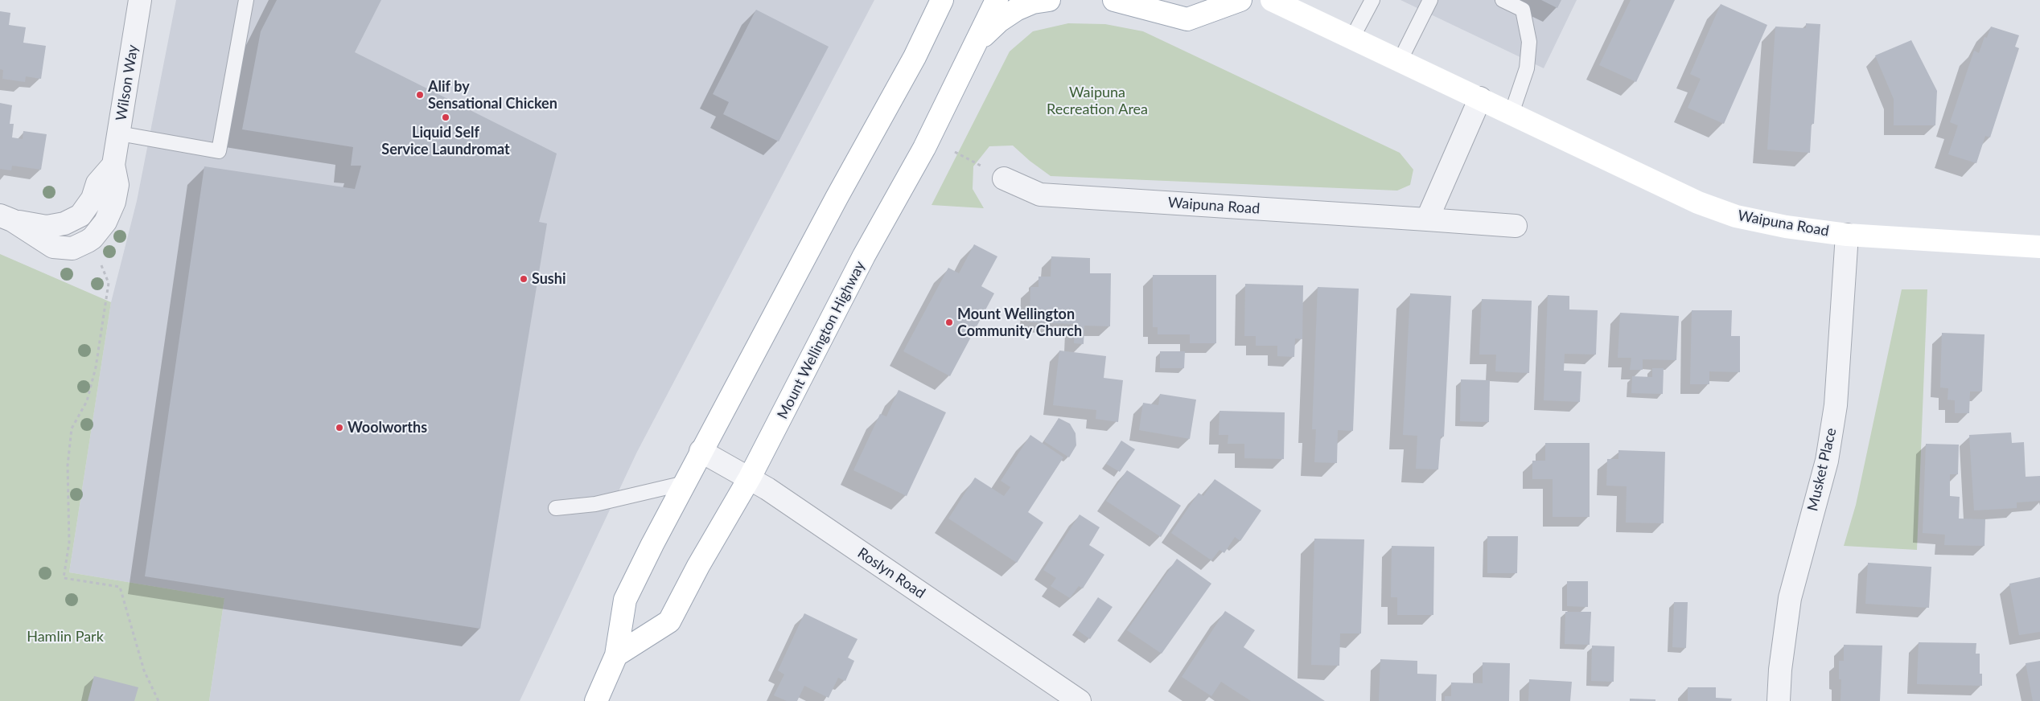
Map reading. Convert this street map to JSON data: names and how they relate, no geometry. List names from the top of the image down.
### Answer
{
  "streets": {
    "main road": ["Waipuna Road", "Mount Wellington Highway"],
    "street": ["Wilson Way", "Musket Place", "Roslyn Road"]
  },
  "crossings": [
    ["Waipuna Road", "Musket Place"],
    ["Mount Wellington Highway", "Roslyn Road"]
  ],
  "parks": ["Waipuna Recreation Area", "Hamlin Park"],
  "places": [
    "Alif by Sensational Chicken",
    "Liquid Self Service Laundromat",
    "Sushi",
    "Mount Wellington Community Church",
    "Woolworths"
  ]
}
